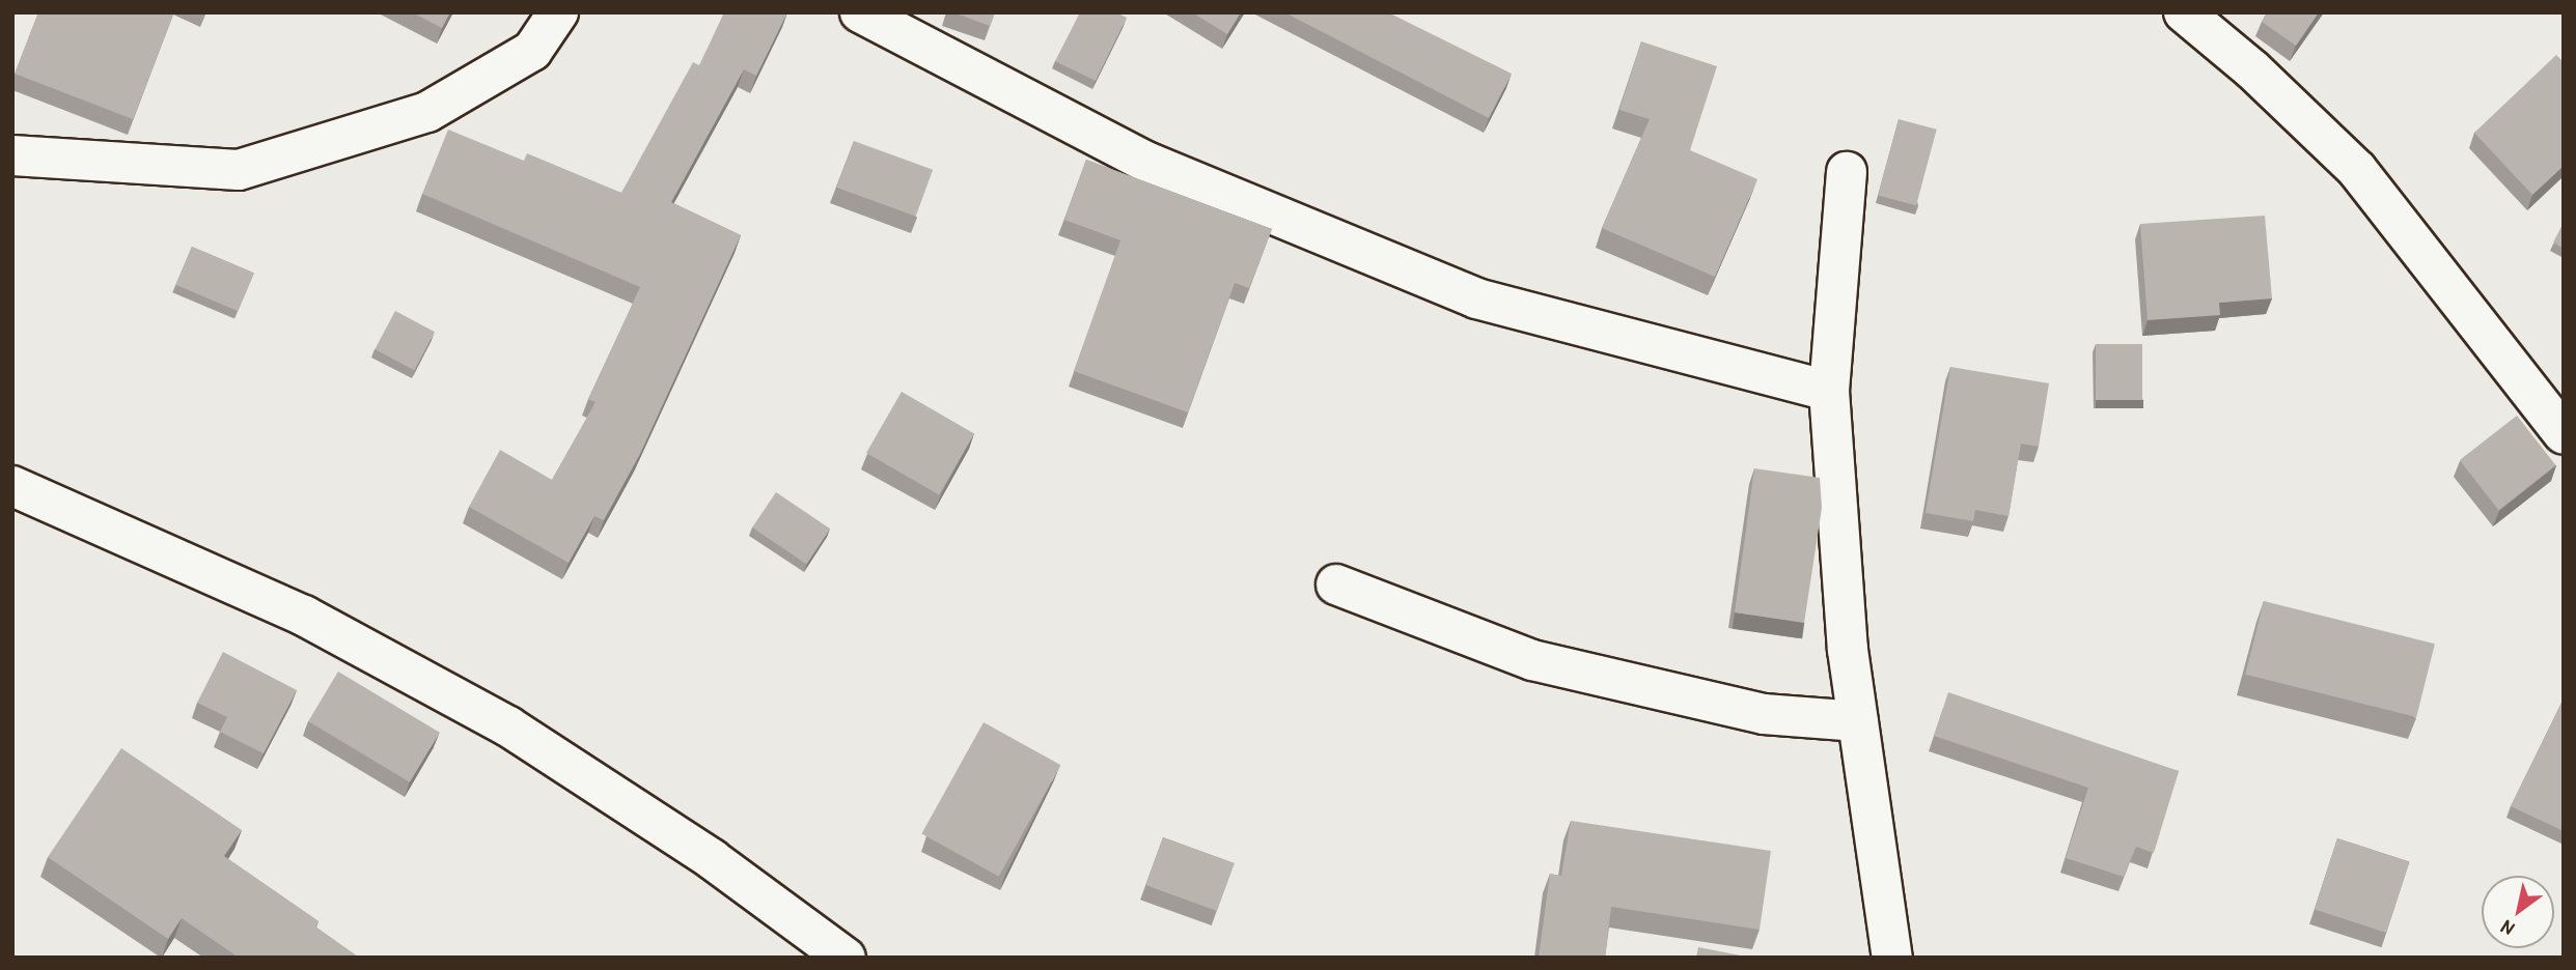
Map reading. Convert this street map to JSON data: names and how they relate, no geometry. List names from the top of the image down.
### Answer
{
  "north": "bottom left"
}
